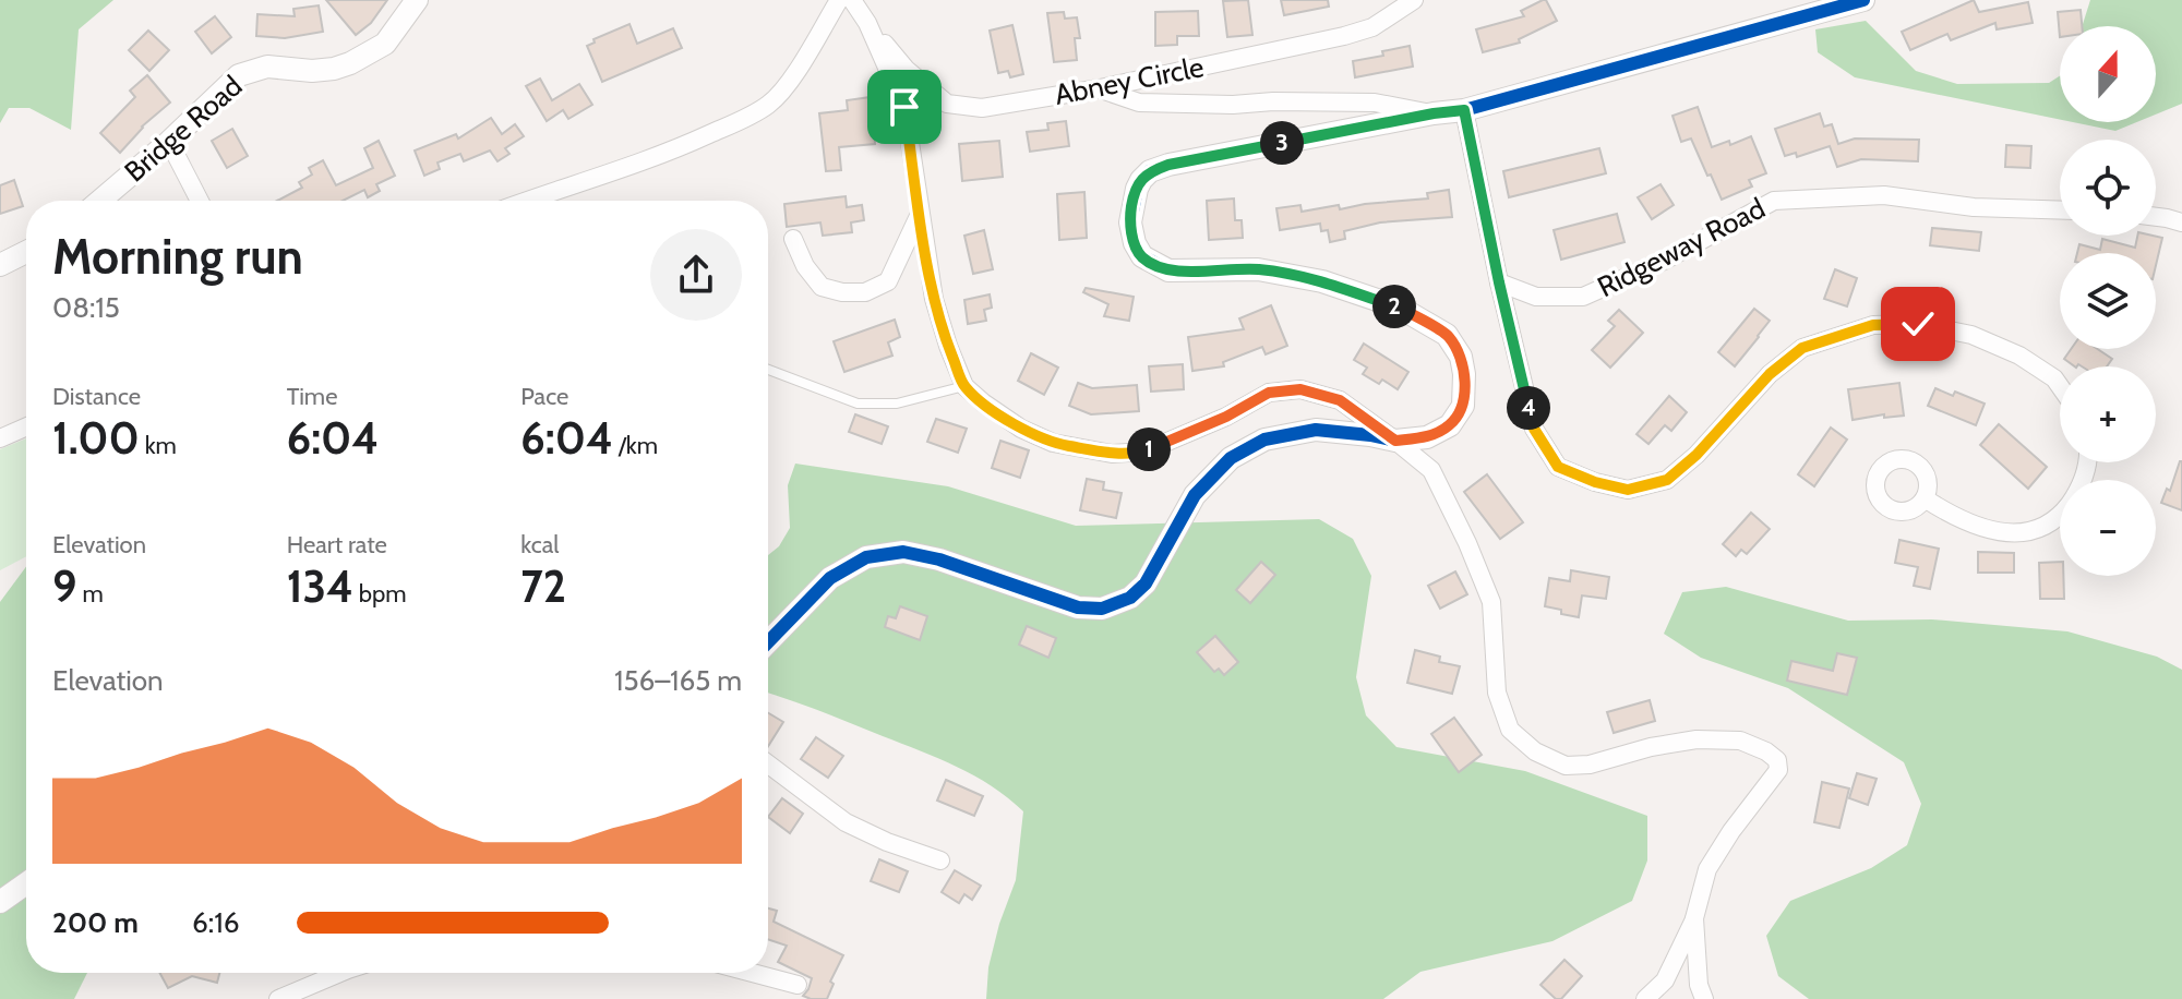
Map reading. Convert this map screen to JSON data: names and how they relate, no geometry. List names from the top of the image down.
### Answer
{
  "streets": {
    "street": ["Abney Circle", "Bridge Road", "Ridgeway Road"]
  },
  "north": "top",
  "page": {
    "map_buttons": ["+", "−"],
    "pins": [
      "3",
      "2",
      "4",
      "1"
    ],
    "heading": ["Morning run", "08:15"],
    "stats": [
      ["Distance", "1.00 km"],
      ["Time", "6:04"],
      ["Pace", "6:04 /km"],
      ["Elevation", "9 m"],
      ["Heart rate", "134 bpm"],
      ["kcal", "72"]
    ],
    "chart": ["Elevation", "156–165 m"],
    "list": [
      {
        "name": "200 m",
        "note": "6:16"
      }
    ]
  }
}
